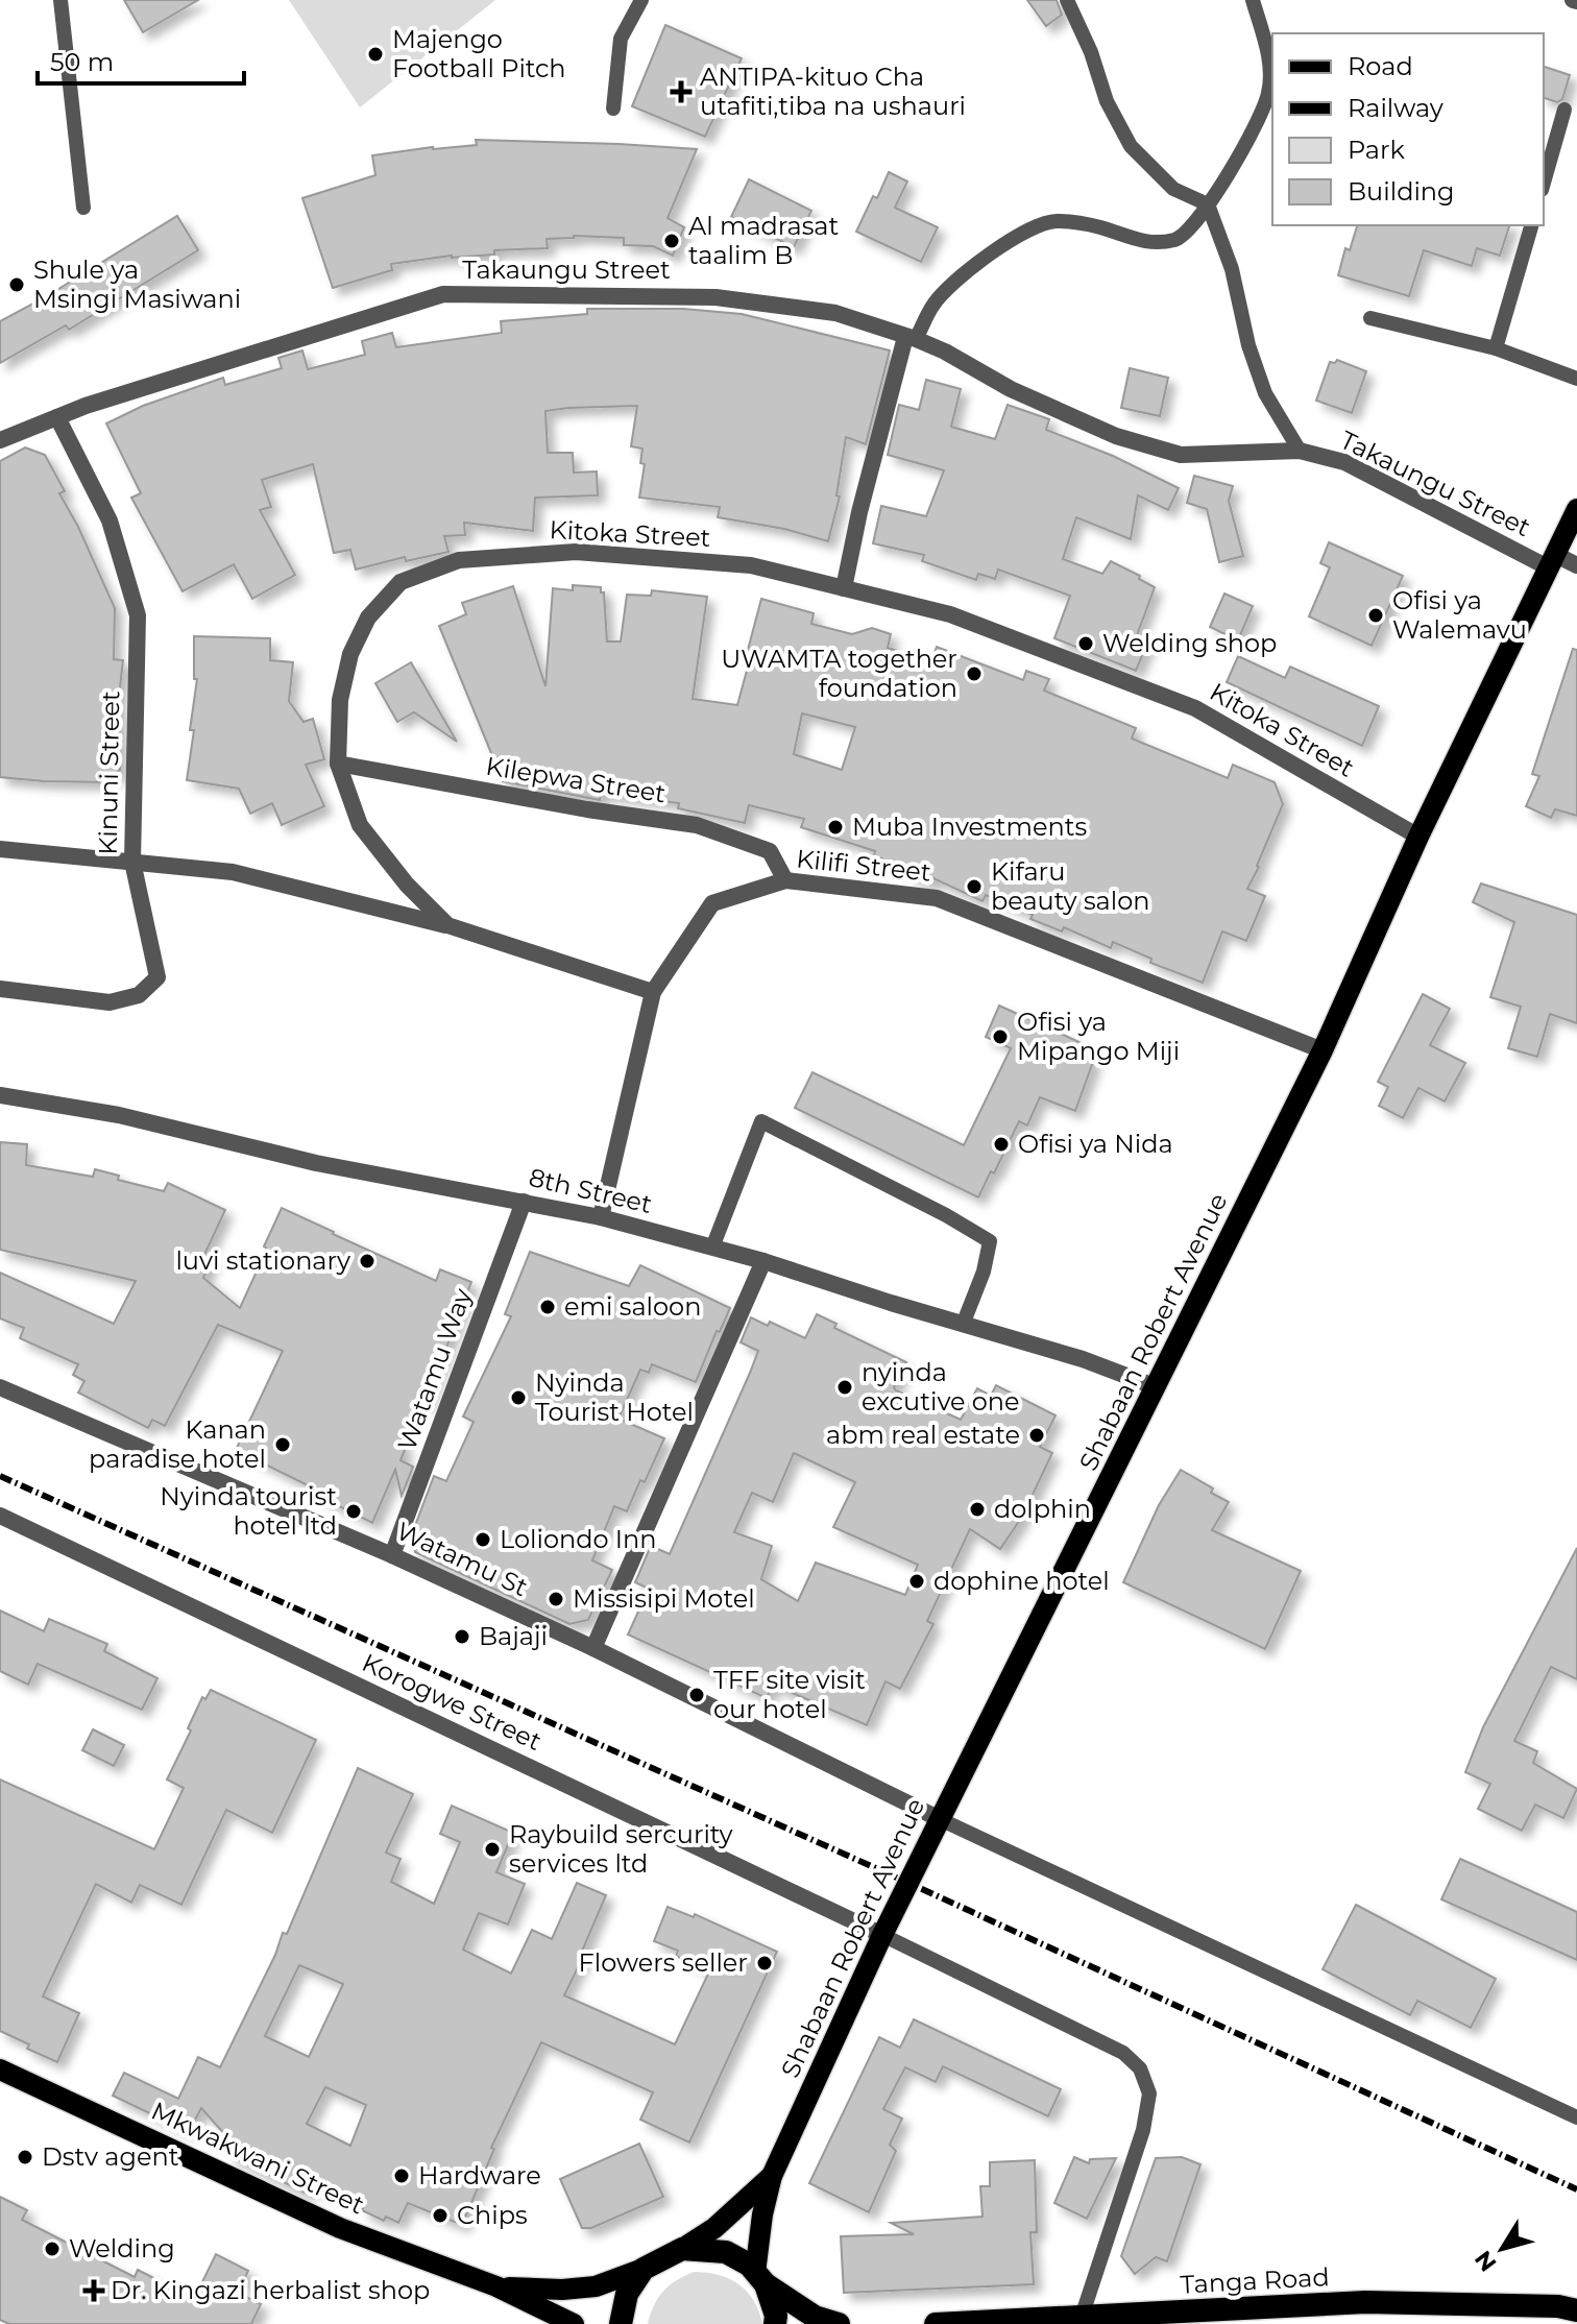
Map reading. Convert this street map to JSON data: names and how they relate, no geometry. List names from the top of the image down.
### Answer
{
  "streets": {
    "highway": ["Tanga Road"],
    "main road": ["Shabaan Robert Avenue", "Mkwakwani Street"],
    "street": [
      "Takaungu Street",
      "Kitoka Street",
      "Kinuni Street",
      "Kilepwa Street",
      "Kilifi Street",
      "8th Street",
      "Watamu Way",
      "Watamu St",
      "Korogwe Street"
    ]
  },
  "crossings": [
    ["Takaungu Street", "Kinuni Street"],
    ["Takaungu Street", "Shabaan Robert Avenue"],
    ["Kitoka Street", "Kilepwa Street"],
    ["Kitoka Street", "Kilifi Street"],
    ["Kitoka Street", "Shabaan Robert Avenue"],
    ["Kilepwa Street", "Kilifi Street"],
    ["Kilifi Street", "8th Street"],
    ["Kilifi Street", "Shabaan Robert Avenue"],
    ["8th Street", "Shabaan Robert Avenue"],
    ["8th Street", "Watamu Way"],
    ["Shabaan Robert Avenue", "Watamu St"],
    ["Shabaan Robert Avenue", "Korogwe Street"],
    ["Watamu Way", "Watamu St"]
  ],
  "places": {
    "other": [
      "Majengo Football Pitch",
      "Al madrasat taalim B",
      "Shule ya Msingi Masiwani",
      "Ofisi ya Walemavu",
      "Welding shop",
      "UWAMTA together foundation",
      "Muba Investments",
      "Kifaru beauty salon",
      "Ofisi ya Mipango Miji",
      "Ofisi ya Nida",
      "luvi stationary",
      "emi saloon",
      "nyinda excutive one",
      "Nyinda Tourist Hotel",
      "abm real estate",
      "Kanan paradise hotel",
      "dolphin",
      "Nyinda tourist hotel ltd",
      "Loliondo Inn",
      "dophine hotel",
      "Missisipi Motel",
      "Bajaji",
      "TFF site visit our hotel",
      "Raybuild sercurity services ltd",
      "Flowers seller",
      "Dstv agent",
      "Hardware",
      "Chips",
      "Welding"
    ],
    "health": ["ANTIPA-kituo Cha utafiti,tiba na ushauri", "Dr. Kingazi herbalist shop"]
  },
  "legend": [
    "Road",
    "Railway",
    "Park",
    "Building"
  ],
  "scale_bar": "50 m",
  "north": "bottom left"
}
